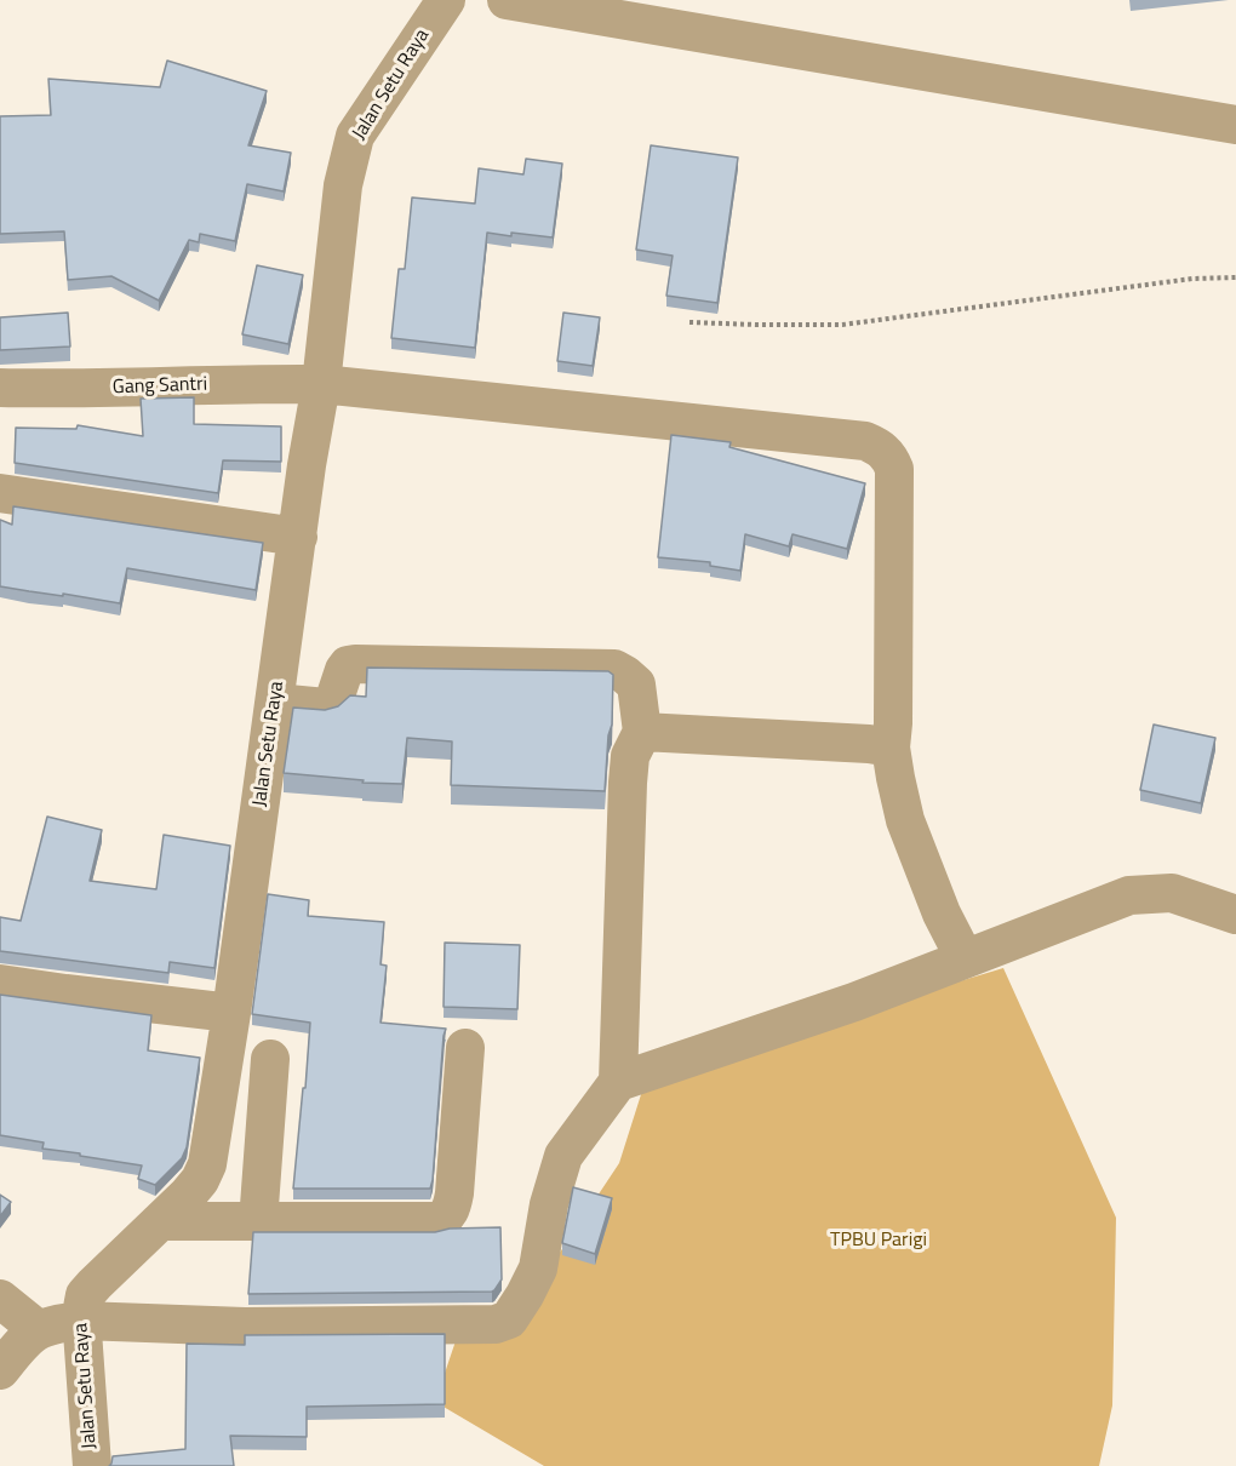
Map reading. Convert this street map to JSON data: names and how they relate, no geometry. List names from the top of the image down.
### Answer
{
  "streets": {
    "street": ["Jalan Setu Raya", "Gang Santri"]
  },
  "crossings": [
    ["Jalan Setu Raya", "Gang Santri"]
  ],
  "parks": ["TPBU Parigi"]
}
